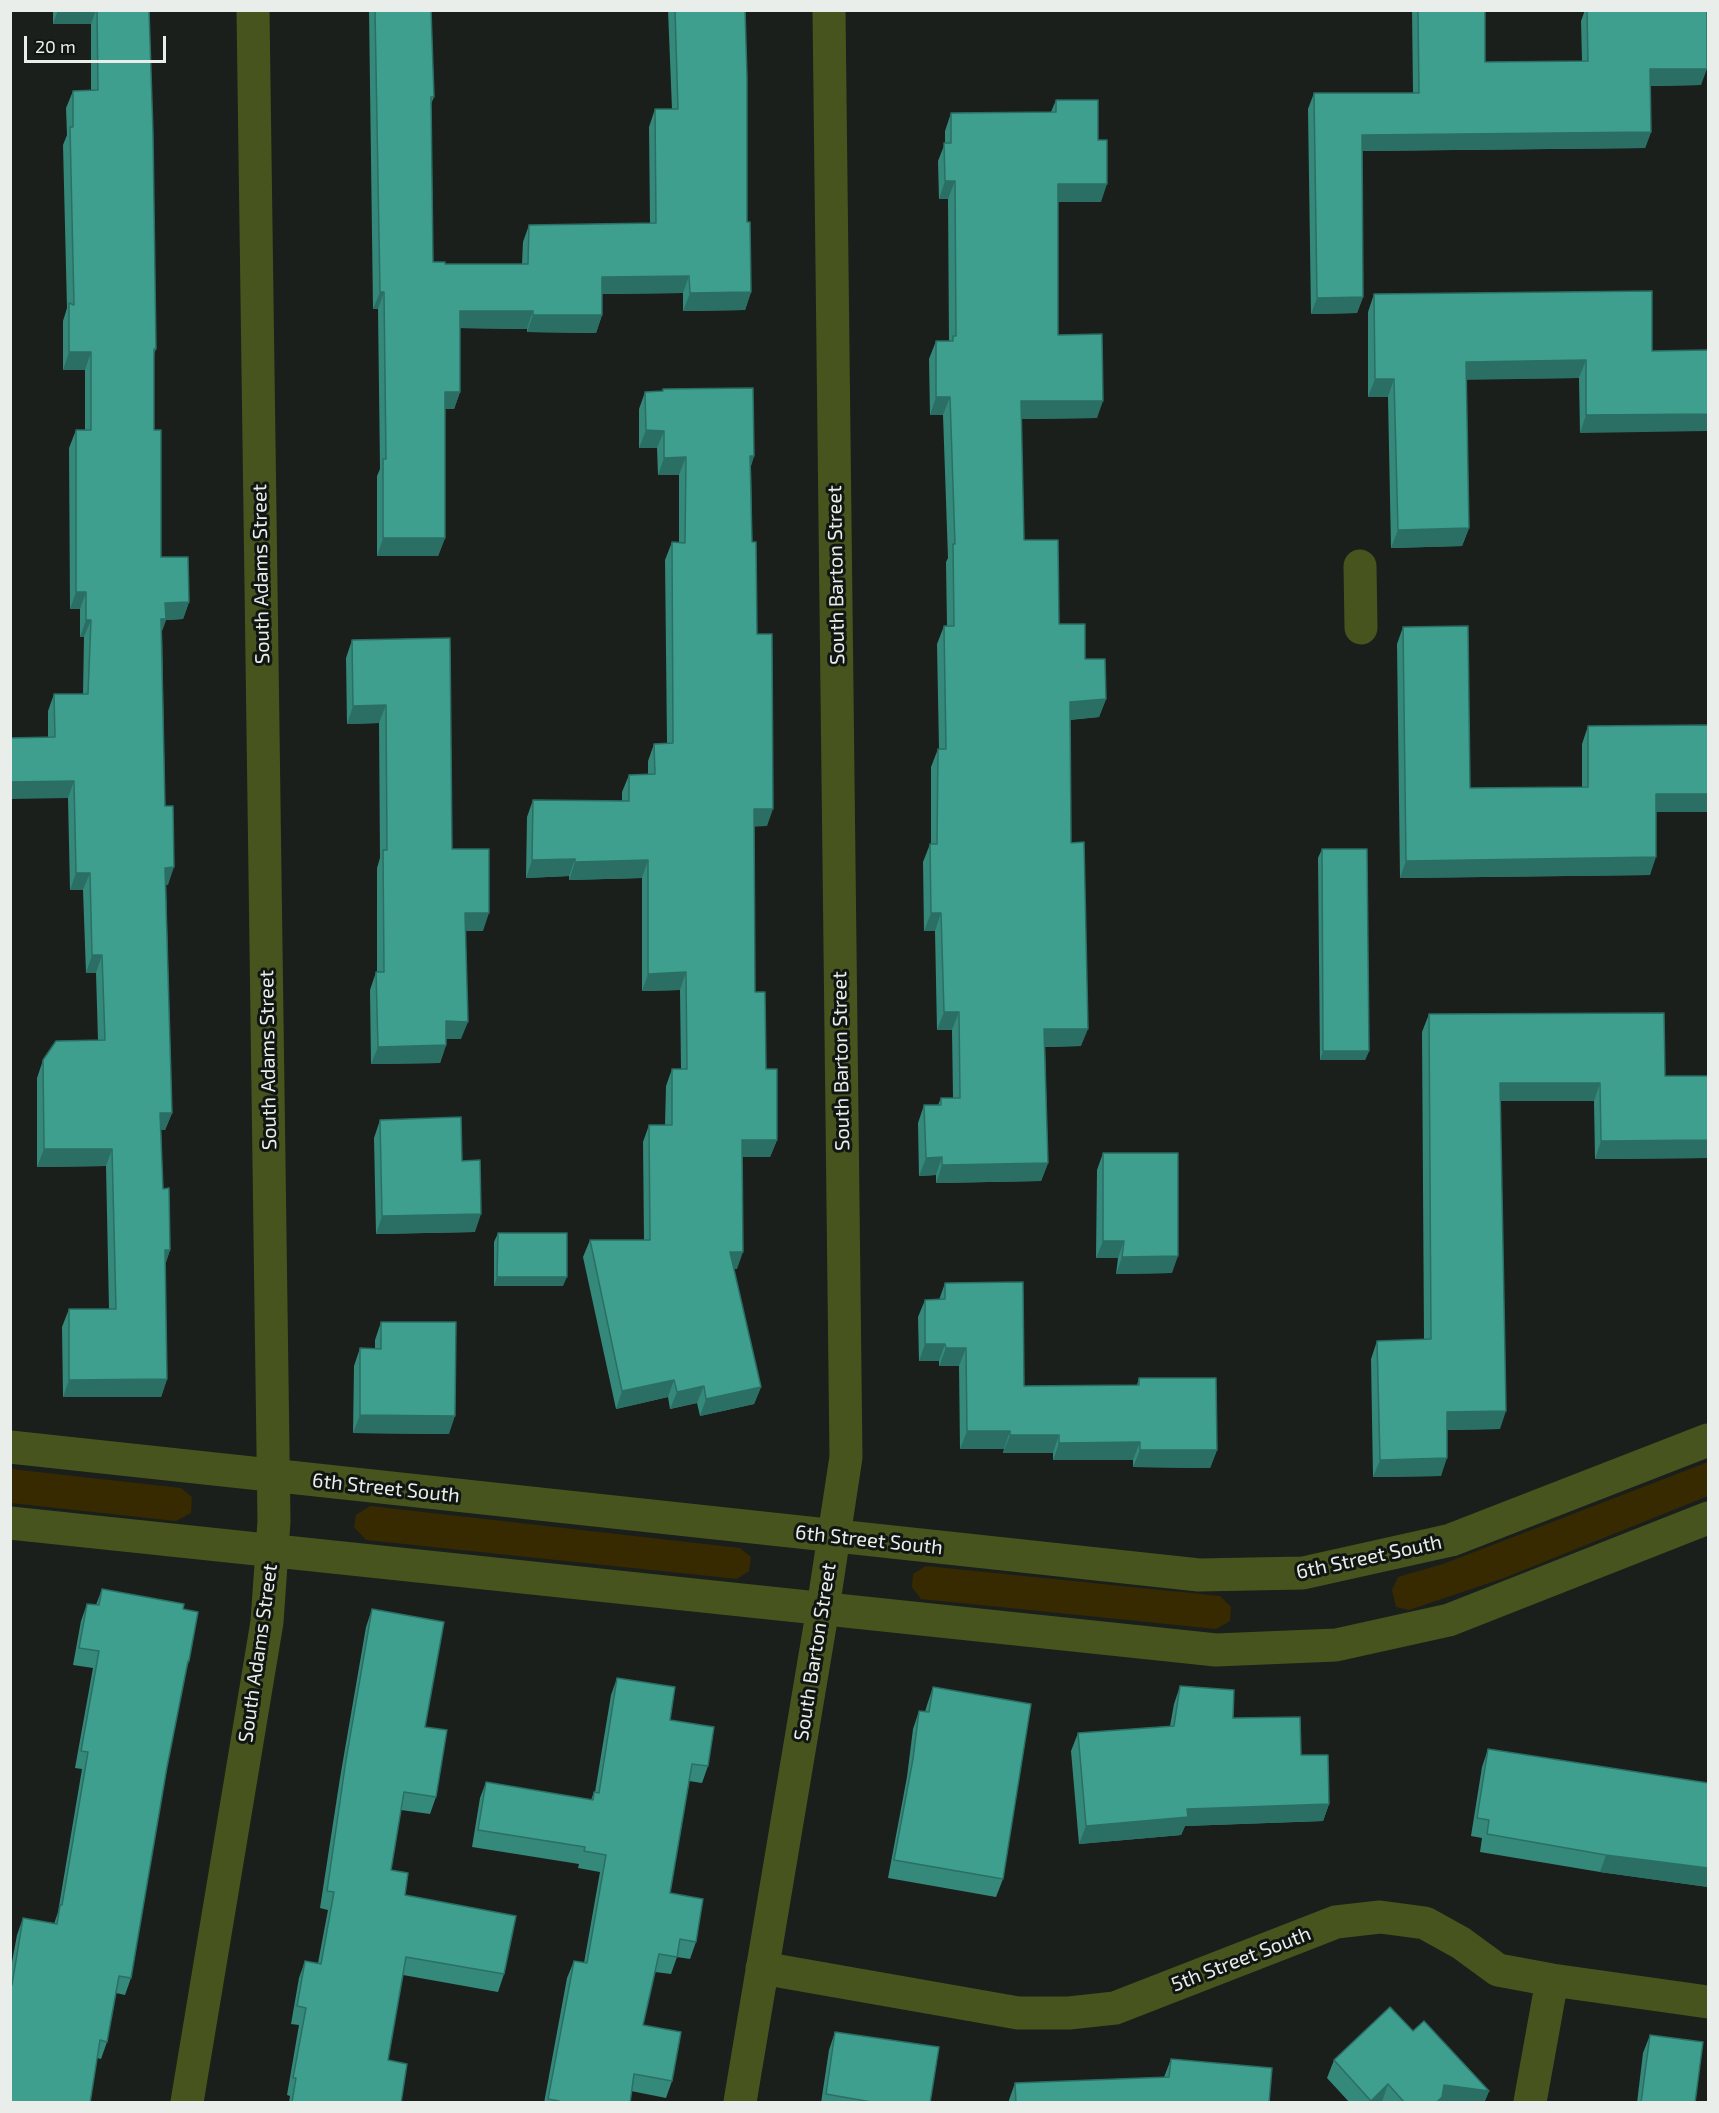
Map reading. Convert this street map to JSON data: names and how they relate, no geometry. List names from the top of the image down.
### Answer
{
  "streets": {
    "street": [
      "South Adams Street",
      "South Barton Street",
      "6th Street South",
      "5th Street South"
    ]
  },
  "crossings": [
    ["South Adams Street", "6th Street South"],
    ["South Barton Street", "6th Street South"],
    ["South Barton Street", "5th Street South"]
  ],
  "scale_bar": "20 m"
}
